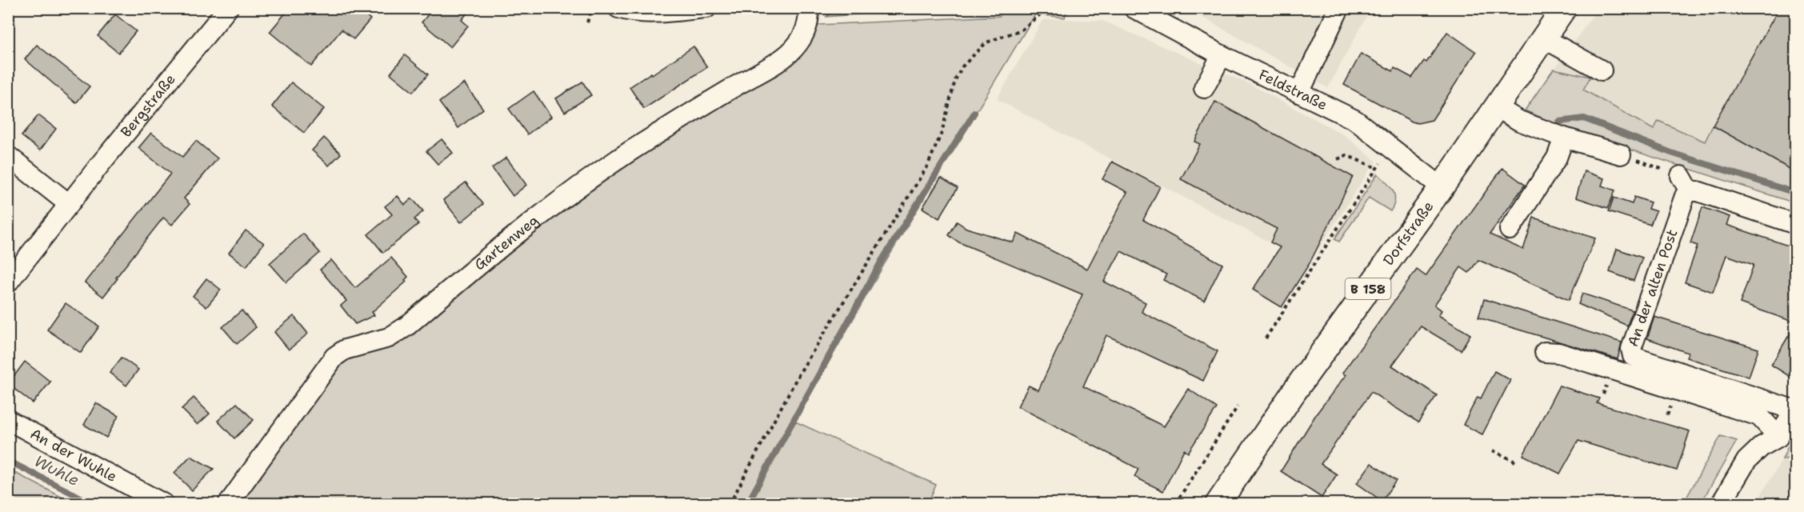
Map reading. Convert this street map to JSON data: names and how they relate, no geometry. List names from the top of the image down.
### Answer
{
  "streets": {
    "main road": ["Dorfstraße", "B 158"],
    "street": [
      "Feldstraße",
      "Bergstraße",
      "Gartenweg",
      "An der alten Post",
      "An der Wuhle"
    ]
  },
  "crossings": [
    ["Feldstraße", "Dorfstraße"]
  ],
  "water": ["Wuhle"]
}
